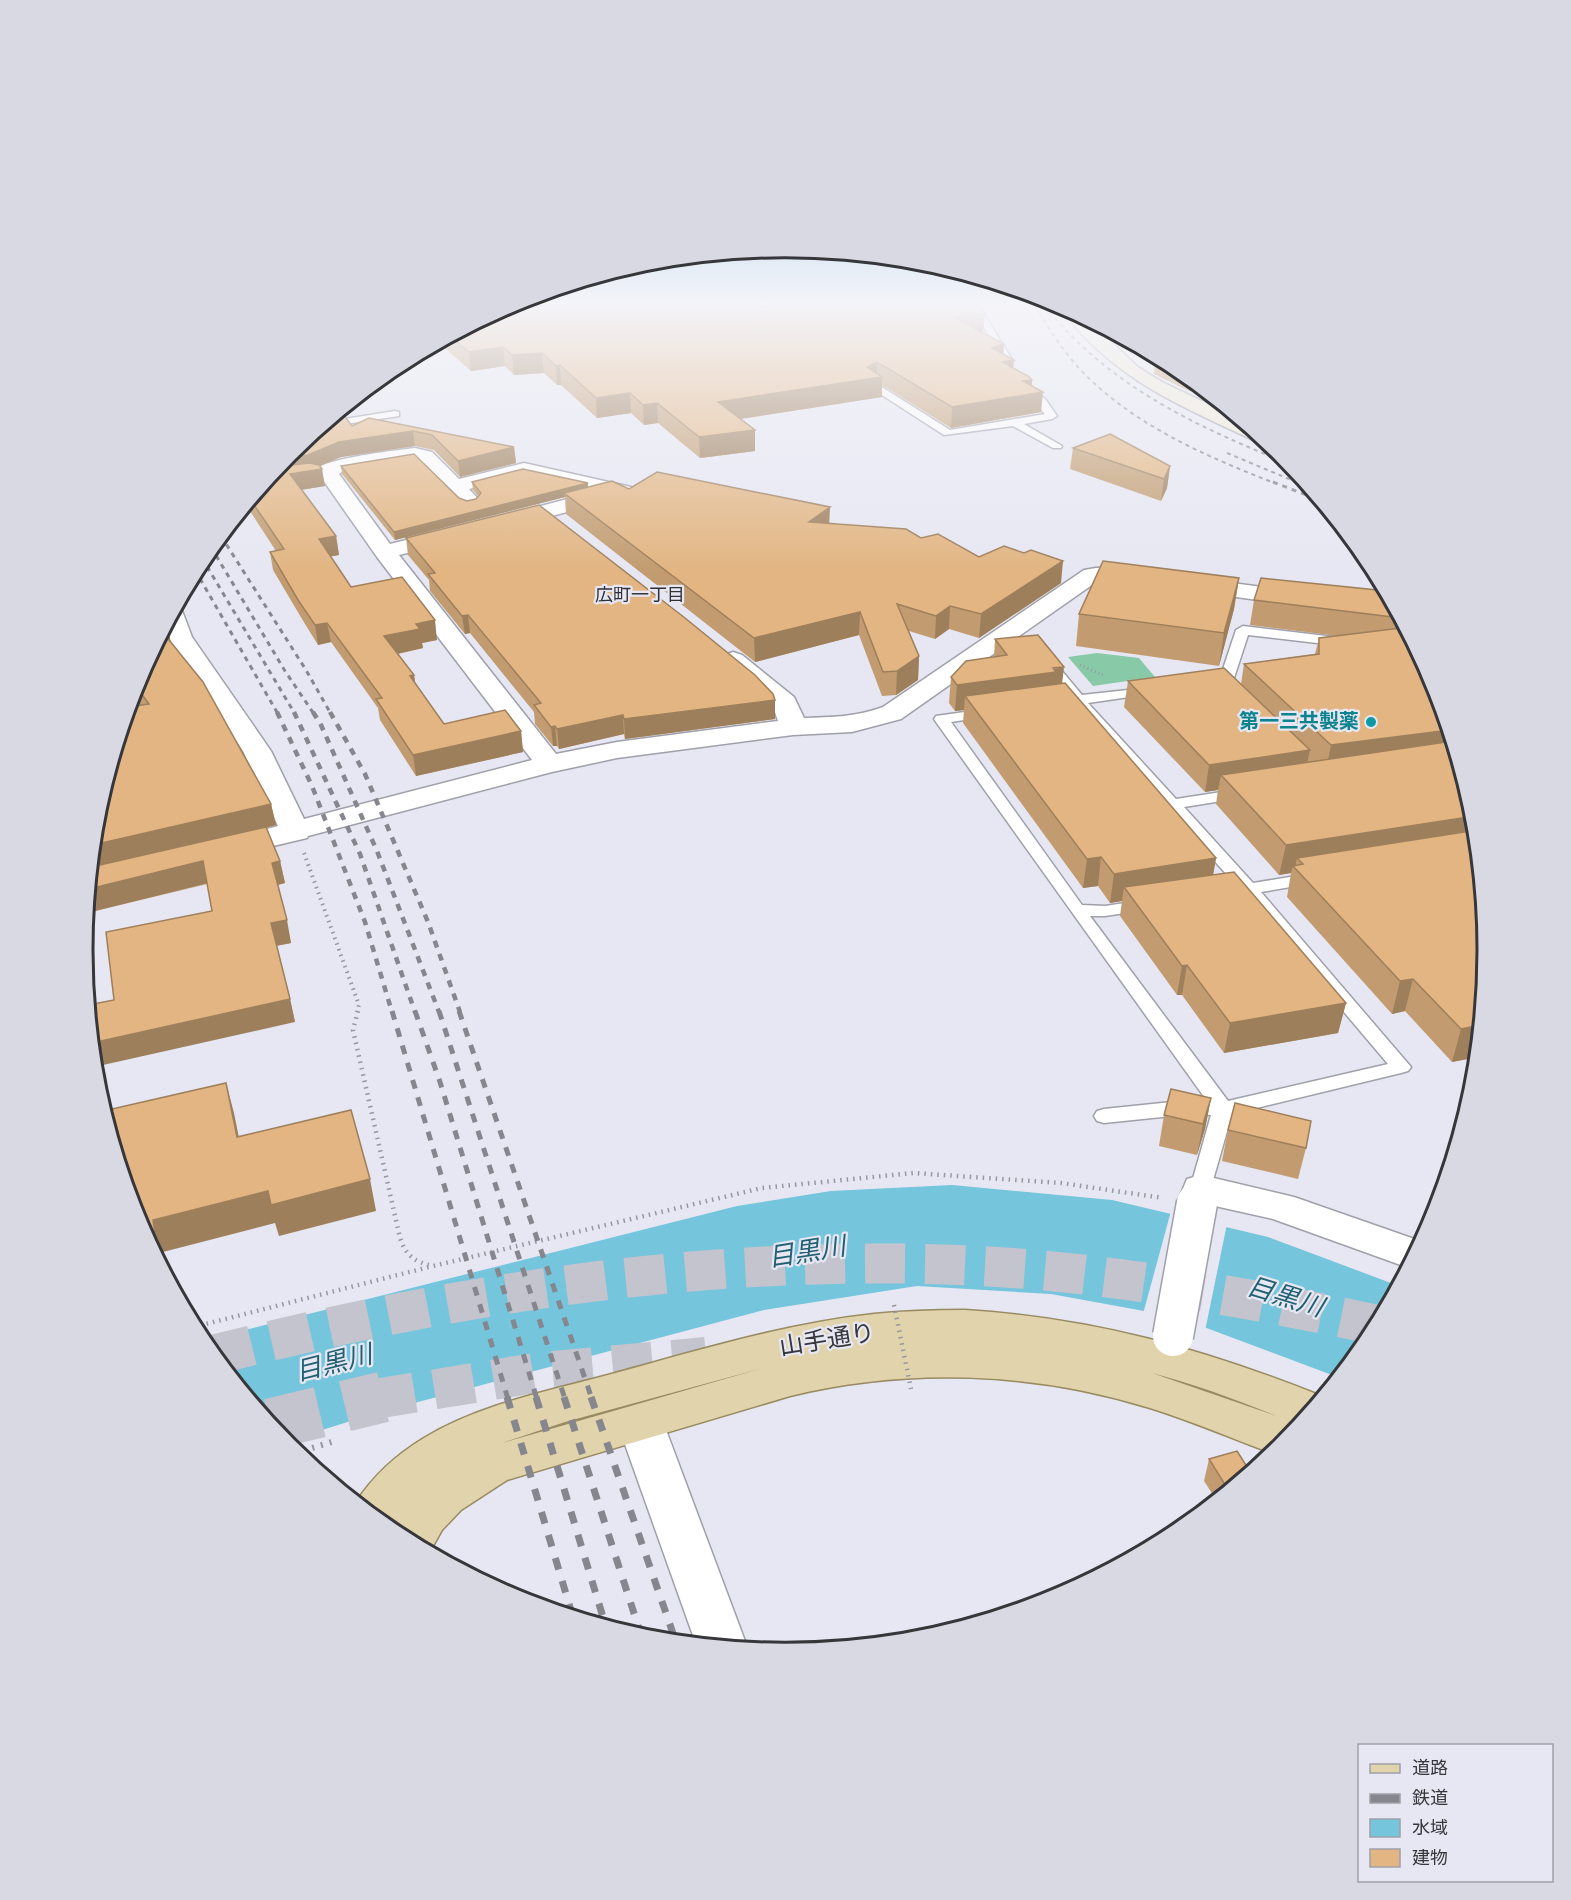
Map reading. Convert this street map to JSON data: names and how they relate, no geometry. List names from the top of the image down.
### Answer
{
  "streets": {
    "main road": ["山手通り"]
  },
  "districts": ["広町一丁目"],
  "water": ["目黒川"],
  "places": ["第一三共製薬"],
  "legend": [
    "道路",
    "鉄道",
    "水域",
    "建物"
  ]
}
